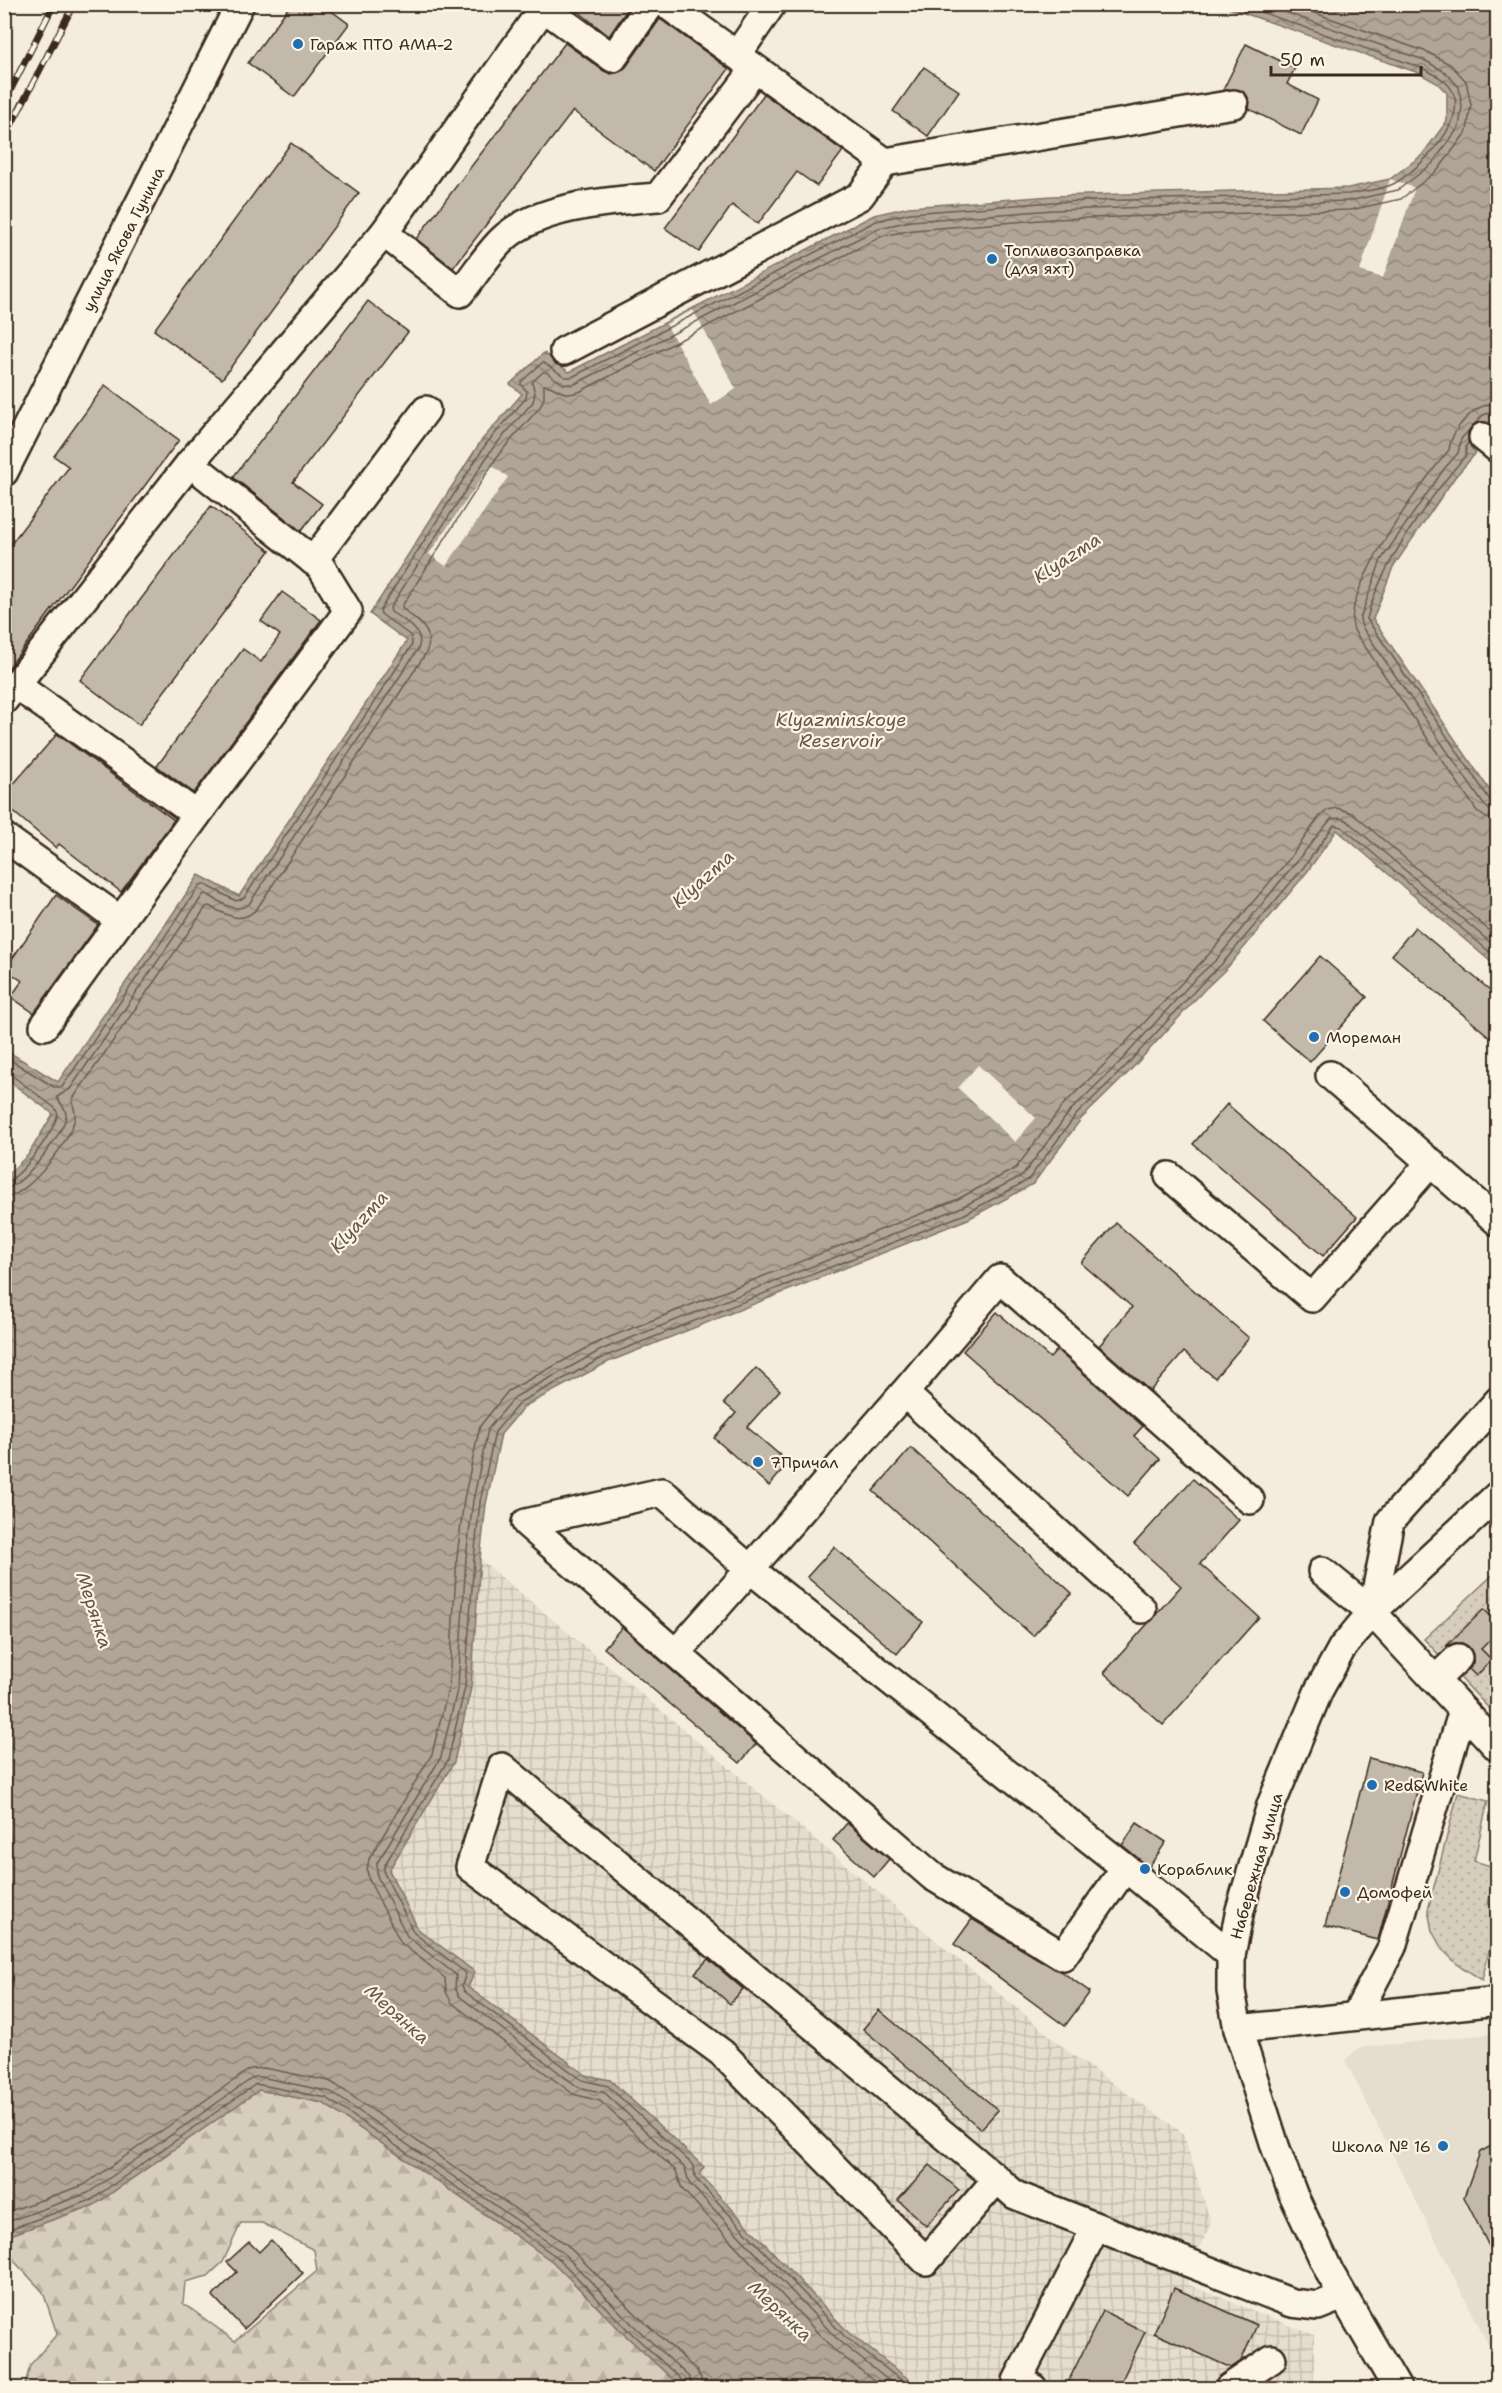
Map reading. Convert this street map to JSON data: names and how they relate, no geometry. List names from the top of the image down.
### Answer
{
  "streets": {
    "street": ["улица Якова Гунина", "Набережная улица"]
  },
  "water": ["Klyazma", "Klyazminskoye Reservoir", "Мерянка"],
  "places": [
    "Гараж ПТО АМА-2",
    "Топливозаправка (для яхт)",
    "Мореман",
    "7Причал",
    "Red&White",
    "Кораблик",
    "Домофей",
    "Школа № 16"
  ],
  "scale_bar": "50 m"
}
